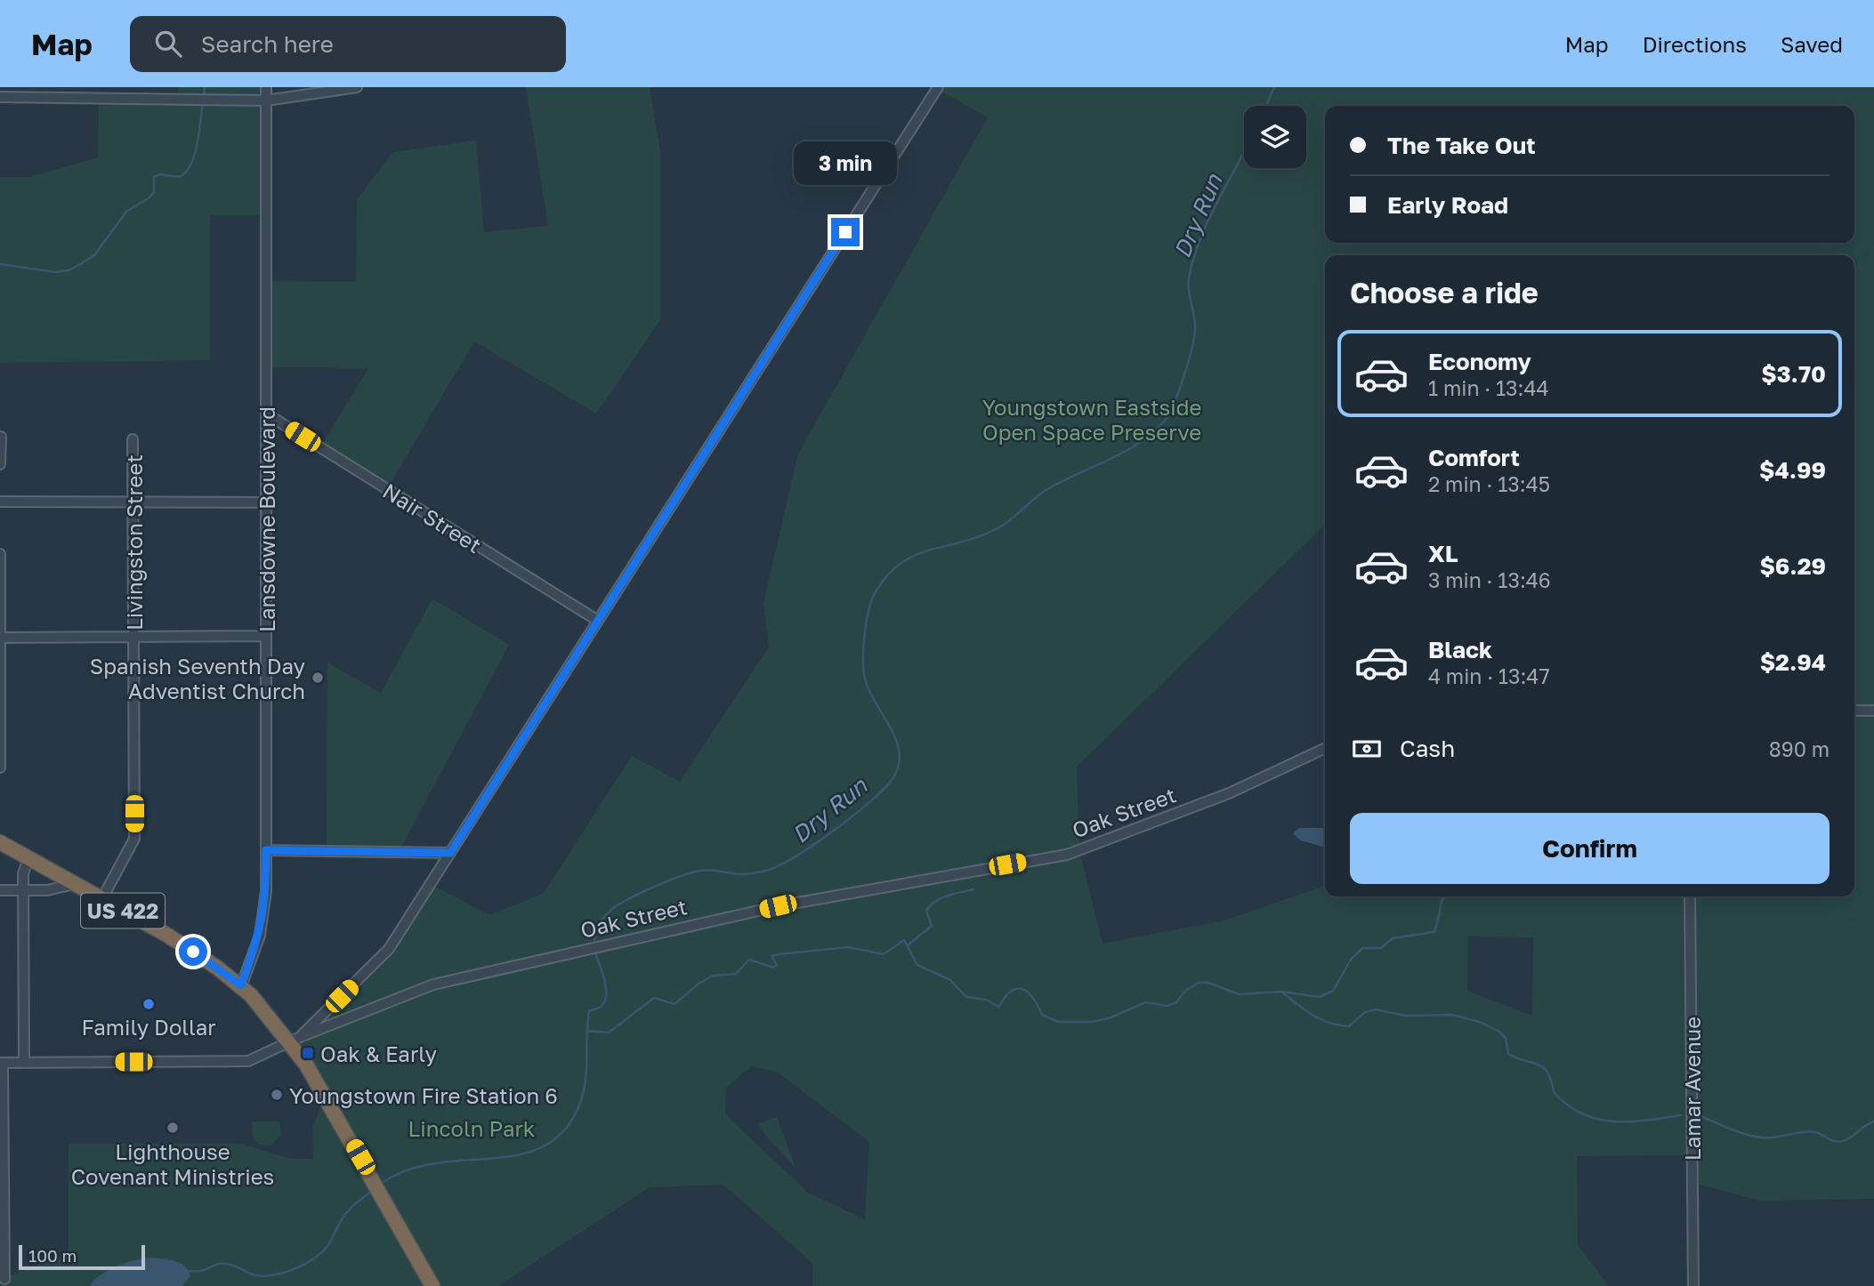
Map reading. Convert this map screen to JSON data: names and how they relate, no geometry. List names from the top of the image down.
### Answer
{
  "streets": {
    "highway": ["US 422"],
    "street": [
      "Nair Street",
      "Lansdowne Boulevard",
      "Livingston Street",
      "Oak Street",
      "Lamar Avenue"
    ]
  },
  "crossings": [
    ["Nair Street", "Lansdowne Boulevard"],
    ["Lansdowne Boulevard", "US 422"],
    ["Livingston Street", "US 422"],
    ["Oak Street", "US 422"]
  ],
  "water": ["Dry Run"],
  "parks": ["Youngstown Eastside Open Space Preserve", "Lincoln Park"],
  "places": {
    "other": [
      "Spanish Seventh Day Adventist Church",
      "Family Dollar",
      "Youngstown Fire Station 6",
      "Lighthouse Covenant Ministries"
    ],
    "transit": ["Oak & Early"]
  },
  "scale_bar": "100 m",
  "page": {
    "header": "Map",
    "search": "Search here",
    "nav": ["Map", "Directions", "Saved"],
    "banner": ["The Take Out", "Early Road"],
    "bubble": "3 min",
    "heading": "Choose a ride",
    "list": [
      {
        "name": "Economy",
        "note": "1 min · 13:44",
        "value": "$3.70"
      },
      {
        "name": "Comfort",
        "note": "2 min · 13:45",
        "value": "$4.99"
      },
      {
        "name": "XL",
        "note": "3 min · 13:46",
        "value": "$6.29"
      },
      {
        "name": "Black",
        "note": "4 min · 13:47",
        "value": "$2.94"
      }
    ],
    "pay": ["Cash", "890 m"],
    "buttons": "Confirm",
    "scale": "100 m"
  }
}
